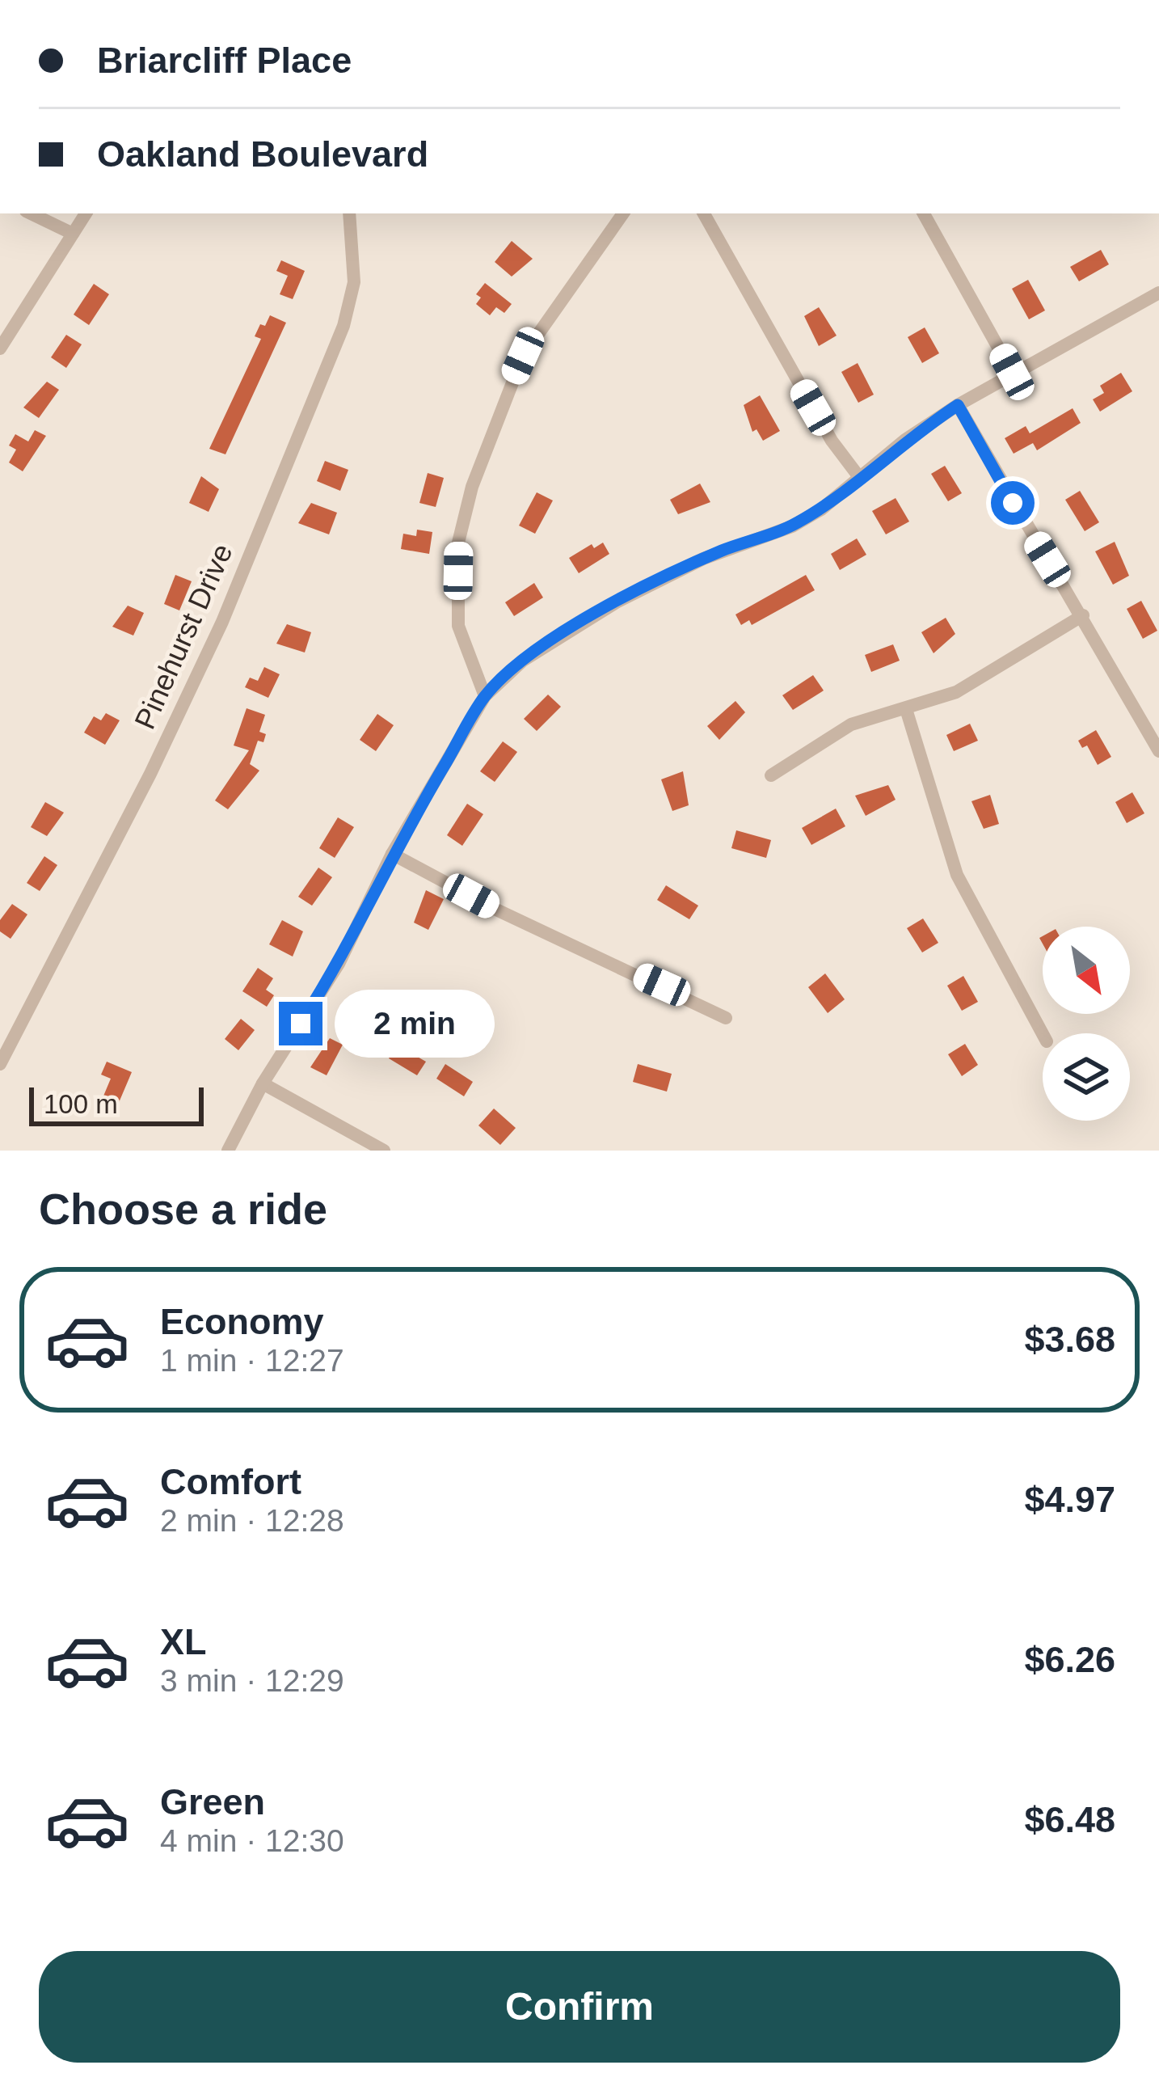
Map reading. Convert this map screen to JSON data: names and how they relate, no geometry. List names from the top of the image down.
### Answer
{
  "streets": {
    "street": ["Pinehurst Drive"]
  },
  "scale_bar": "100 m",
  "north": "bottom right",
  "page": {
    "banner": ["Briarcliff Place", "Oakland Boulevard"],
    "bubble": "2 min",
    "scale": "100 m",
    "heading": "Choose a ride",
    "list": [
      {
        "name": "Economy",
        "note": "1 min · 12:27",
        "value": "$3.68"
      },
      {
        "name": "Comfort",
        "note": "2 min · 12:28",
        "value": "$4.97"
      },
      {
        "name": "XL",
        "note": "3 min · 12:29",
        "value": "$6.26"
      },
      {
        "name": "Green",
        "note": "4 min · 12:30",
        "value": "$6.48"
      }
    ],
    "buttons": "Confirm"
  }
}
